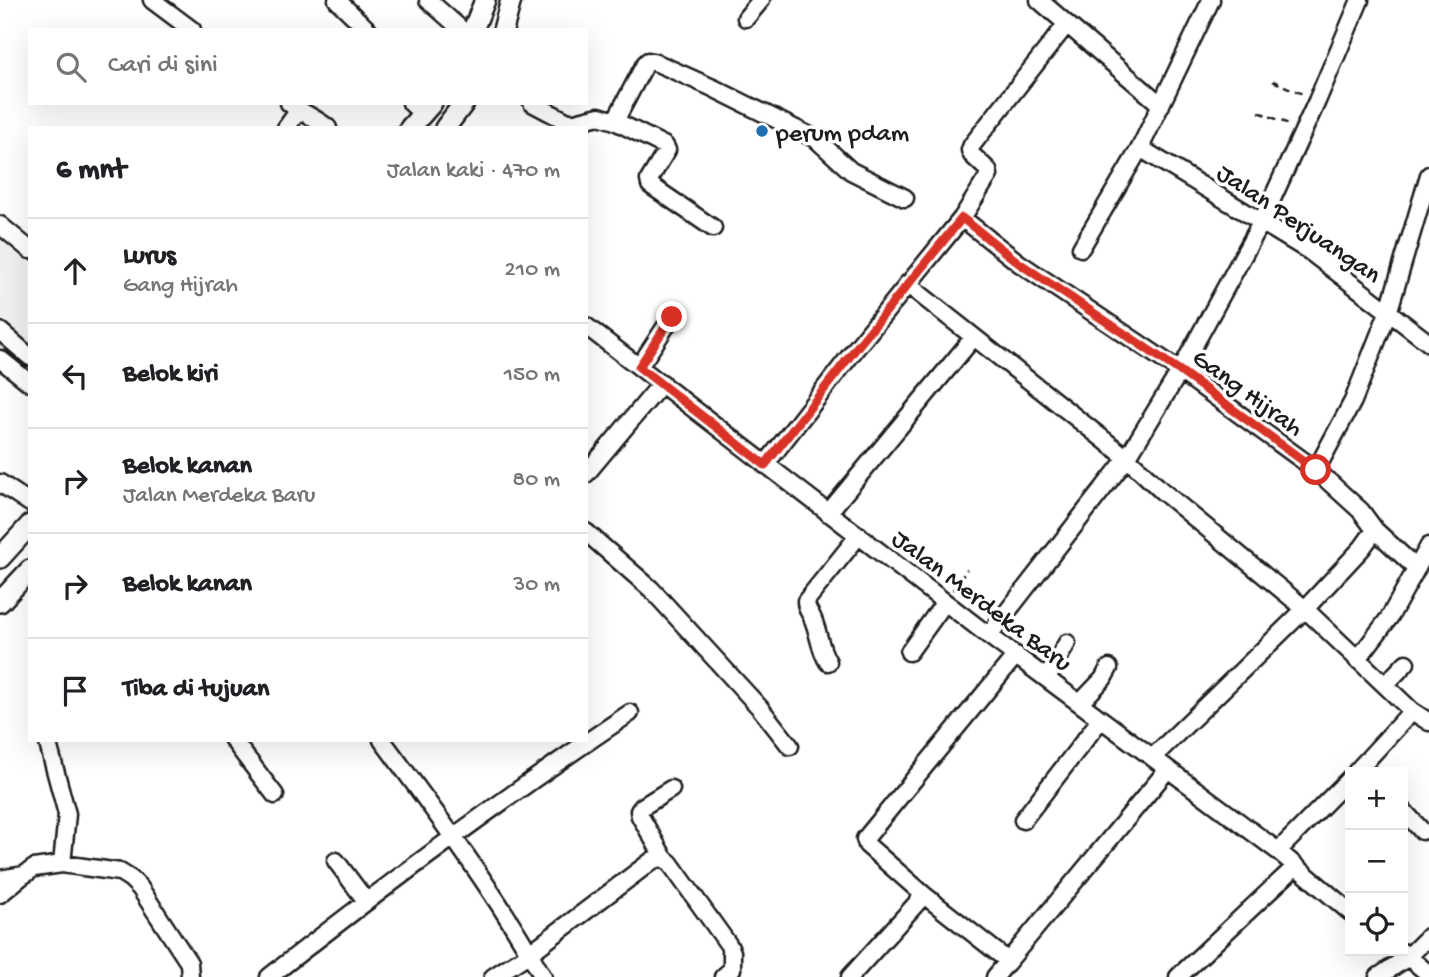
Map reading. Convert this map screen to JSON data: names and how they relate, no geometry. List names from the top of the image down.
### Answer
{
  "streets": {
    "street": ["Jalan Perjuangan", "Gang Hijrah", "Jalan Merdeka Baru"]
  },
  "places": ["perum pdam"],
  "page": {
    "search": "Cari di sini",
    "heading": ["6 mnt", "Jalan kaki · 470 m"],
    "list": [
      ["Lurus", "Gang Hijrah", "210 m"],
      ["Belok kiri", "150 m"],
      ["Belok kanan", "Jalan Merdeka Baru", "80 m"],
      ["Belok kanan", "30 m"],
      "Tiba di tujuan"
    ],
    "map_buttons": ["+", "−"]
  }
}
